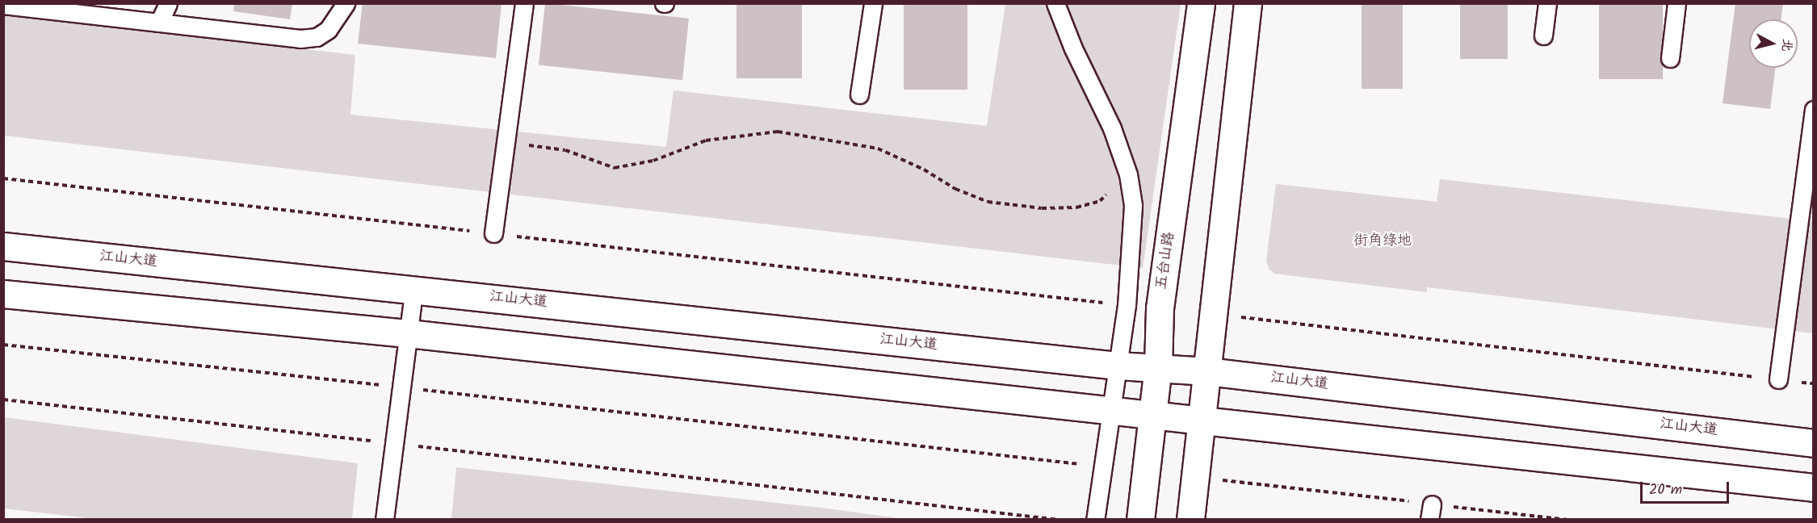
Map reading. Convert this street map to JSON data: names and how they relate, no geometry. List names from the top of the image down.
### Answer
{
  "streets": {
    "main road": ["江山大道", "五台山路"]
  },
  "crossings": [
    ["江山大道", "五台山路"]
  ],
  "parks": ["街角绿地"],
  "scale_bar": "20 m",
  "north": "right"
}
